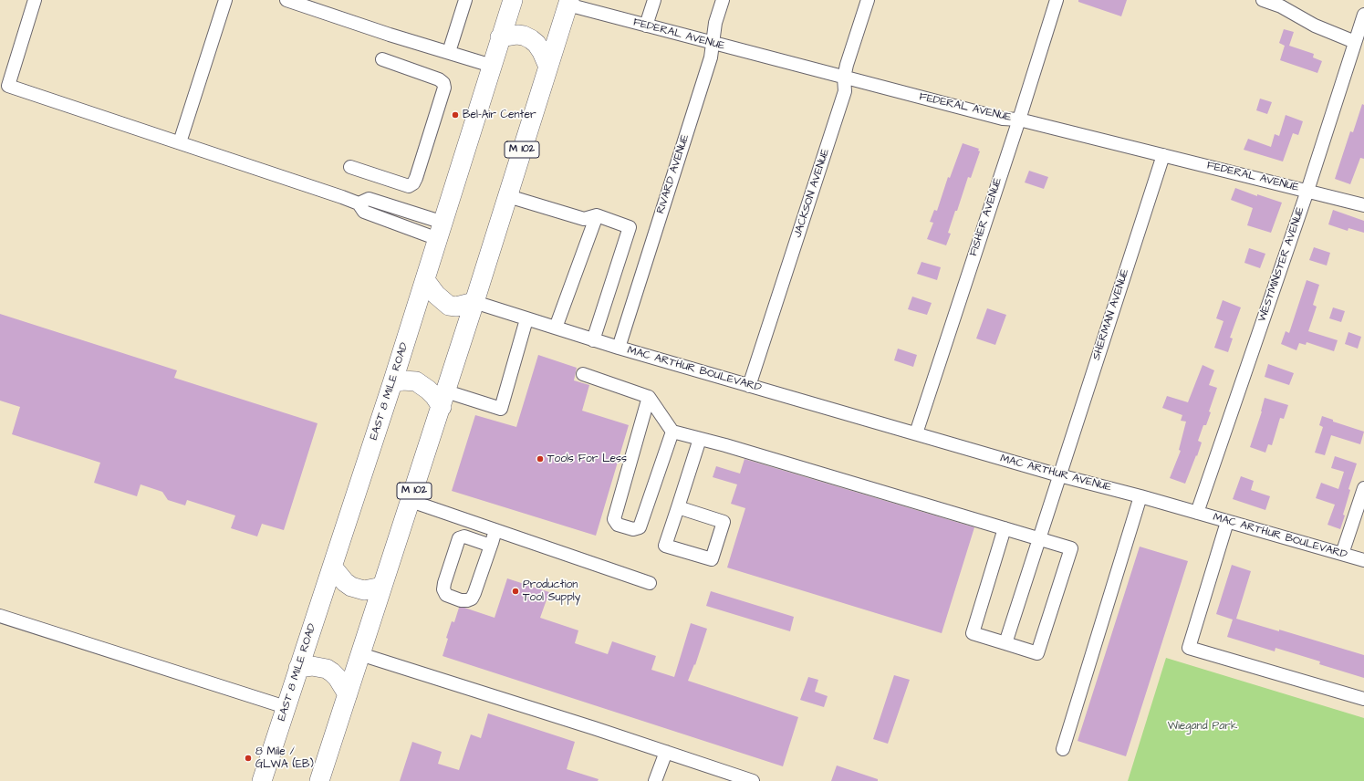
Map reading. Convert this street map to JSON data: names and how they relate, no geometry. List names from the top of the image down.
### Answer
{
  "streets": {
    "highway": ["M 102", "EAST 8 MILE ROAD"],
    "street": [
      "FEDERAL AVENUE",
      "RIVARD AVENUE",
      "JACKSON AVENUE",
      "FISHER AVENUE",
      "WESTMINSTER AVENUE",
      "SHERMAN AVENUE",
      "MAC ARTHUR BOULEVARD",
      "MAC ARTHUR AVENUE"
    ]
  },
  "crossings": [
    ["FEDERAL AVENUE", "M 102"],
    ["FEDERAL AVENUE", "RIVARD AVENUE"],
    ["FEDERAL AVENUE", "JACKSON AVENUE"],
    ["FEDERAL AVENUE", "FISHER AVENUE"],
    ["FEDERAL AVENUE", "WESTMINSTER AVENUE"],
    ["FEDERAL AVENUE", "SHERMAN AVENUE"],
    ["M 102", "MAC ARTHUR BOULEVARD"],
    ["RIVARD AVENUE", "MAC ARTHUR BOULEVARD"],
    ["JACKSON AVENUE", "MAC ARTHUR BOULEVARD"],
    ["FISHER AVENUE", "MAC ARTHUR BOULEVARD"],
    ["FISHER AVENUE", "MAC ARTHUR AVENUE"],
    ["WESTMINSTER AVENUE", "MAC ARTHUR BOULEVARD"],
    ["WESTMINSTER AVENUE", "MAC ARTHUR AVENUE"],
    ["SHERMAN AVENUE", "MAC ARTHUR AVENUE"],
    ["MAC ARTHUR BOULEVARD", "MAC ARTHUR AVENUE"]
  ],
  "parks": ["Wiegand Park"],
  "places": [
    "Bel-Air Center",
    "Tools For Less",
    "Production Tool Supply",
    "8 Mile / GLWA (EB)"
  ]
}
